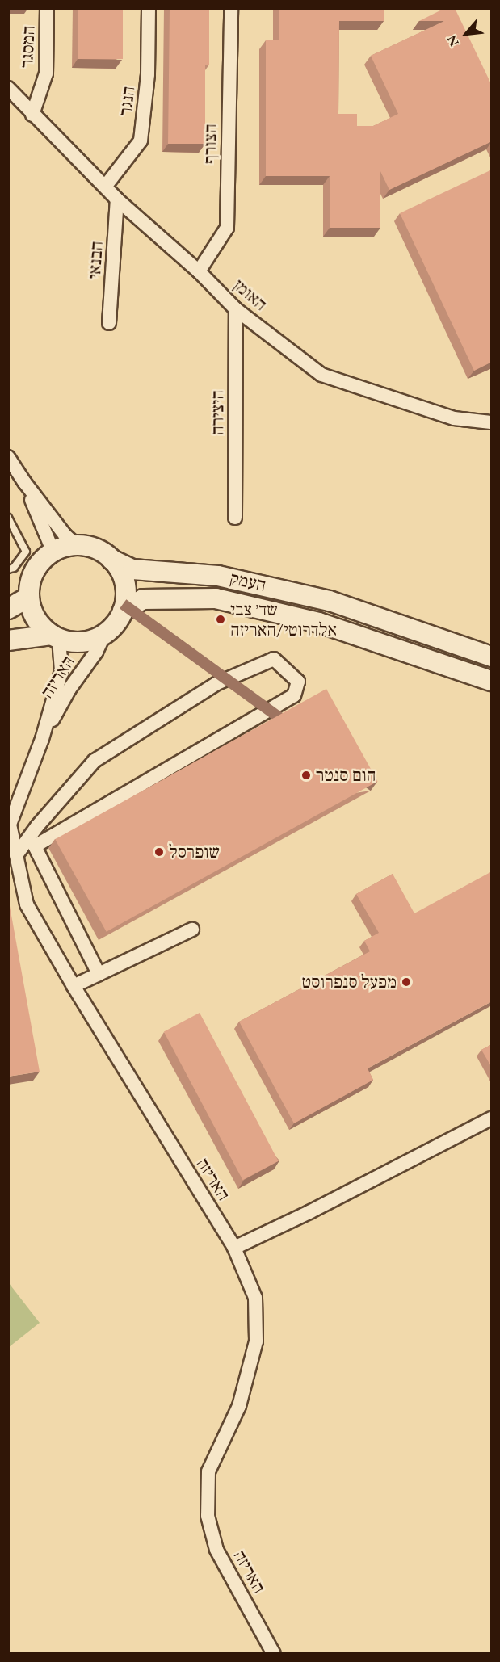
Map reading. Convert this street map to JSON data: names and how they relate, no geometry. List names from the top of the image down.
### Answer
{
  "streets": {
    "main road": ["העמק"],
    "street": [
      "המסגר",
      "הנגר",
      "הצורף",
      "הבנאי",
      "האומן",
      "היצירה",
      "האריזה"
    ]
  },
  "crossings": [
    ["המסגר", "האומן"],
    ["הנגר", "האומן"],
    ["הצורף", "האומן"],
    ["הבנאי", "האומן"],
    ["האומן", "היצירה"],
    ["העמק", "האריזה"]
  ],
  "places": [
    "שד׳ צבי אלדרוטי/האריזה",
    "הום סנטר",
    "שופרסל",
    "מפעל סנפרוסט"
  ],
  "north": "bottom left"
}
